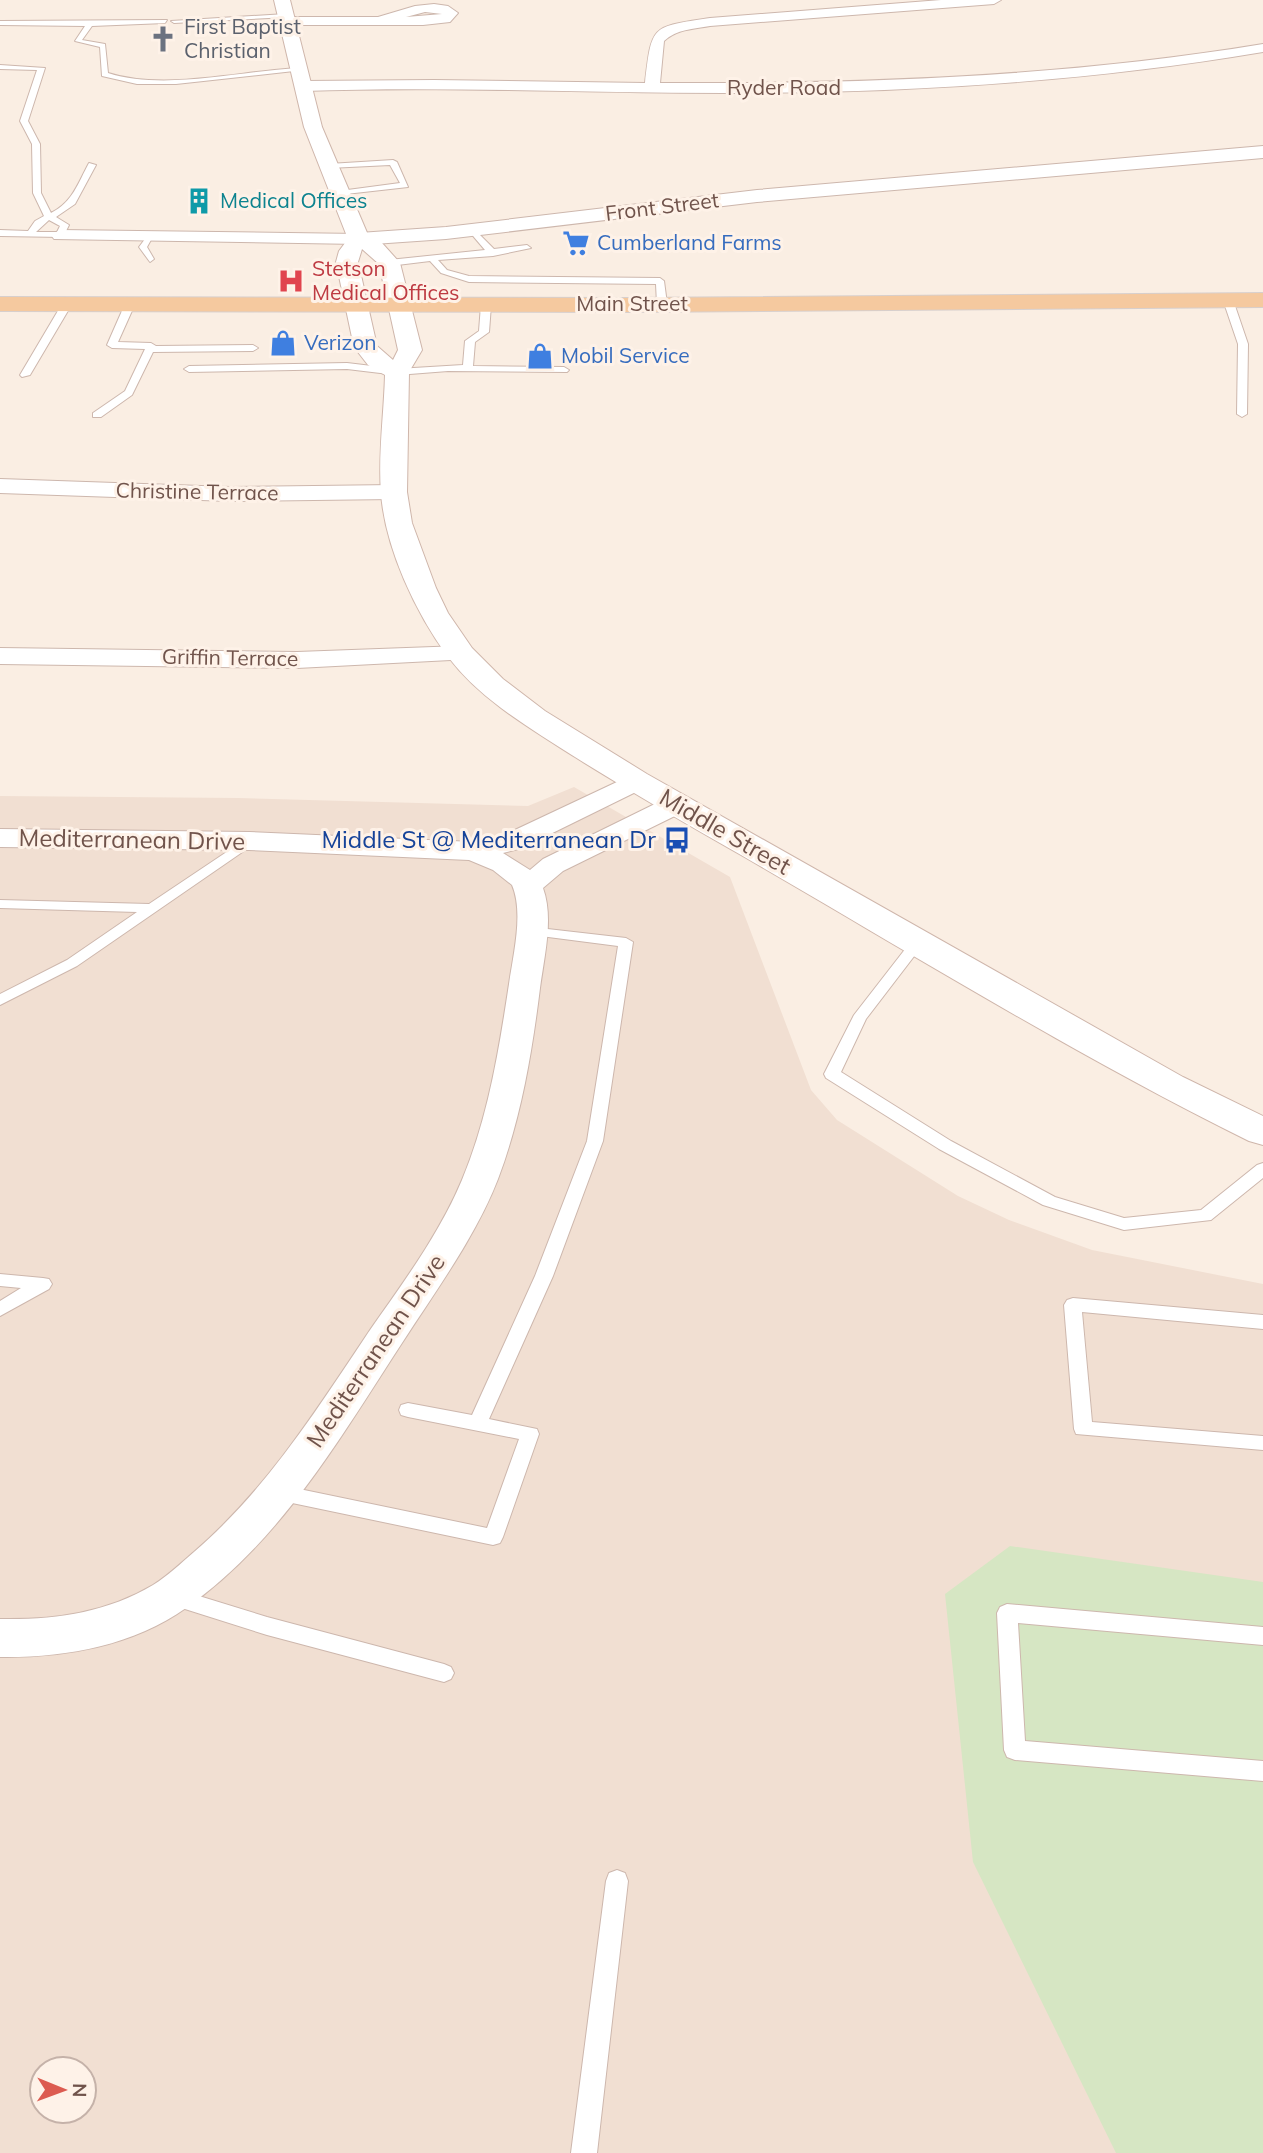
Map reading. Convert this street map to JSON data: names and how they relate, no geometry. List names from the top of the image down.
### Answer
{
  "streets": {
    "main road": ["Front Street", "Main Street", "Middle Street"],
    "street": [
      "Ryder Road",
      "Christine Terrace",
      "Griffin Terrace",
      "Mediterranean Drive"
    ]
  },
  "crossings": [
    ["Main Street", "Middle Street"],
    ["Christine Terrace", "Middle Street"],
    ["Griffin Terrace", "Middle Street"],
    ["Middle Street", "Mediterranean Drive"]
  ],
  "places": {
    "church": ["First Baptist Christian"],
    "building": ["Medical Offices"],
    "supermarket": ["Cumberland Farms"],
    "hospital": ["Stetson Medical Offices"],
    "shop": ["Verizon", "Mobil Service"],
    "bus stop": ["Middle St @ Mediterranean Dr"]
  },
  "north": "right"
}
